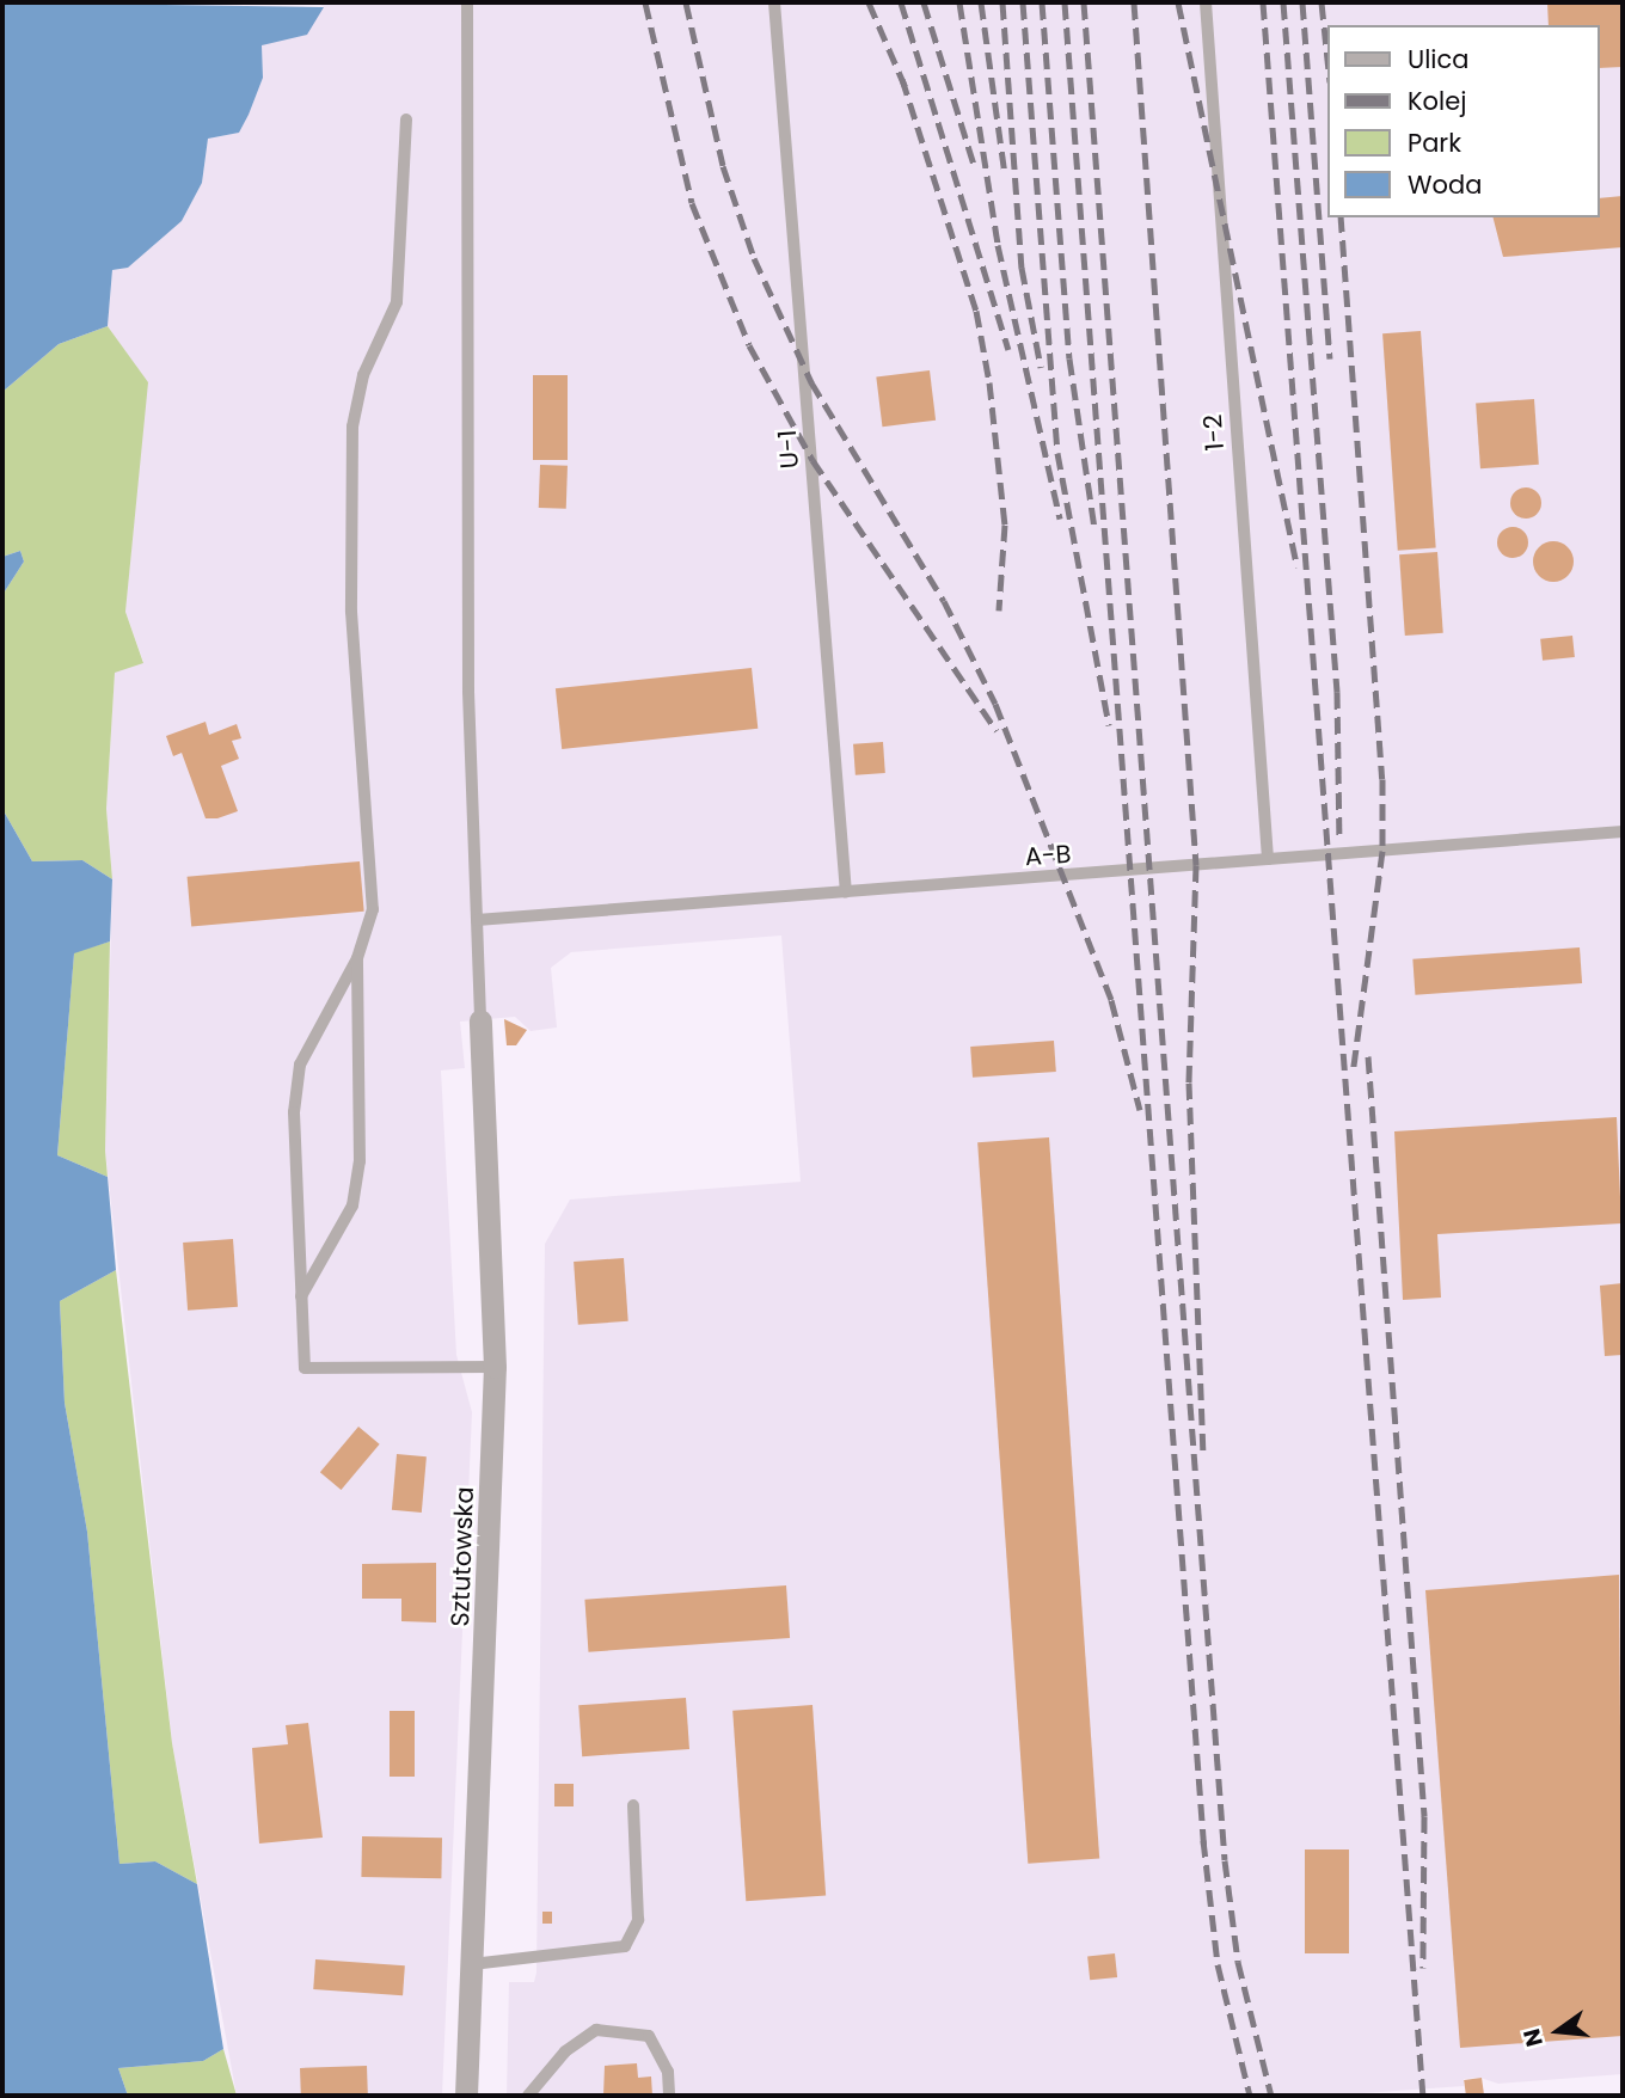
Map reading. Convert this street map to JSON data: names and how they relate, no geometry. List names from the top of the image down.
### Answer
{
  "streets": {
    "street": ["Sztutowska"],
    "lane": ["1-2", "U-1", "A-B"]
  },
  "crossings": [
    ["1-2", "A-B"],
    ["U-1", "A-B"]
  ],
  "legend": [
    "Ulica",
    "Kolej",
    "Park",
    "Woda"
  ],
  "north": "left"
}
